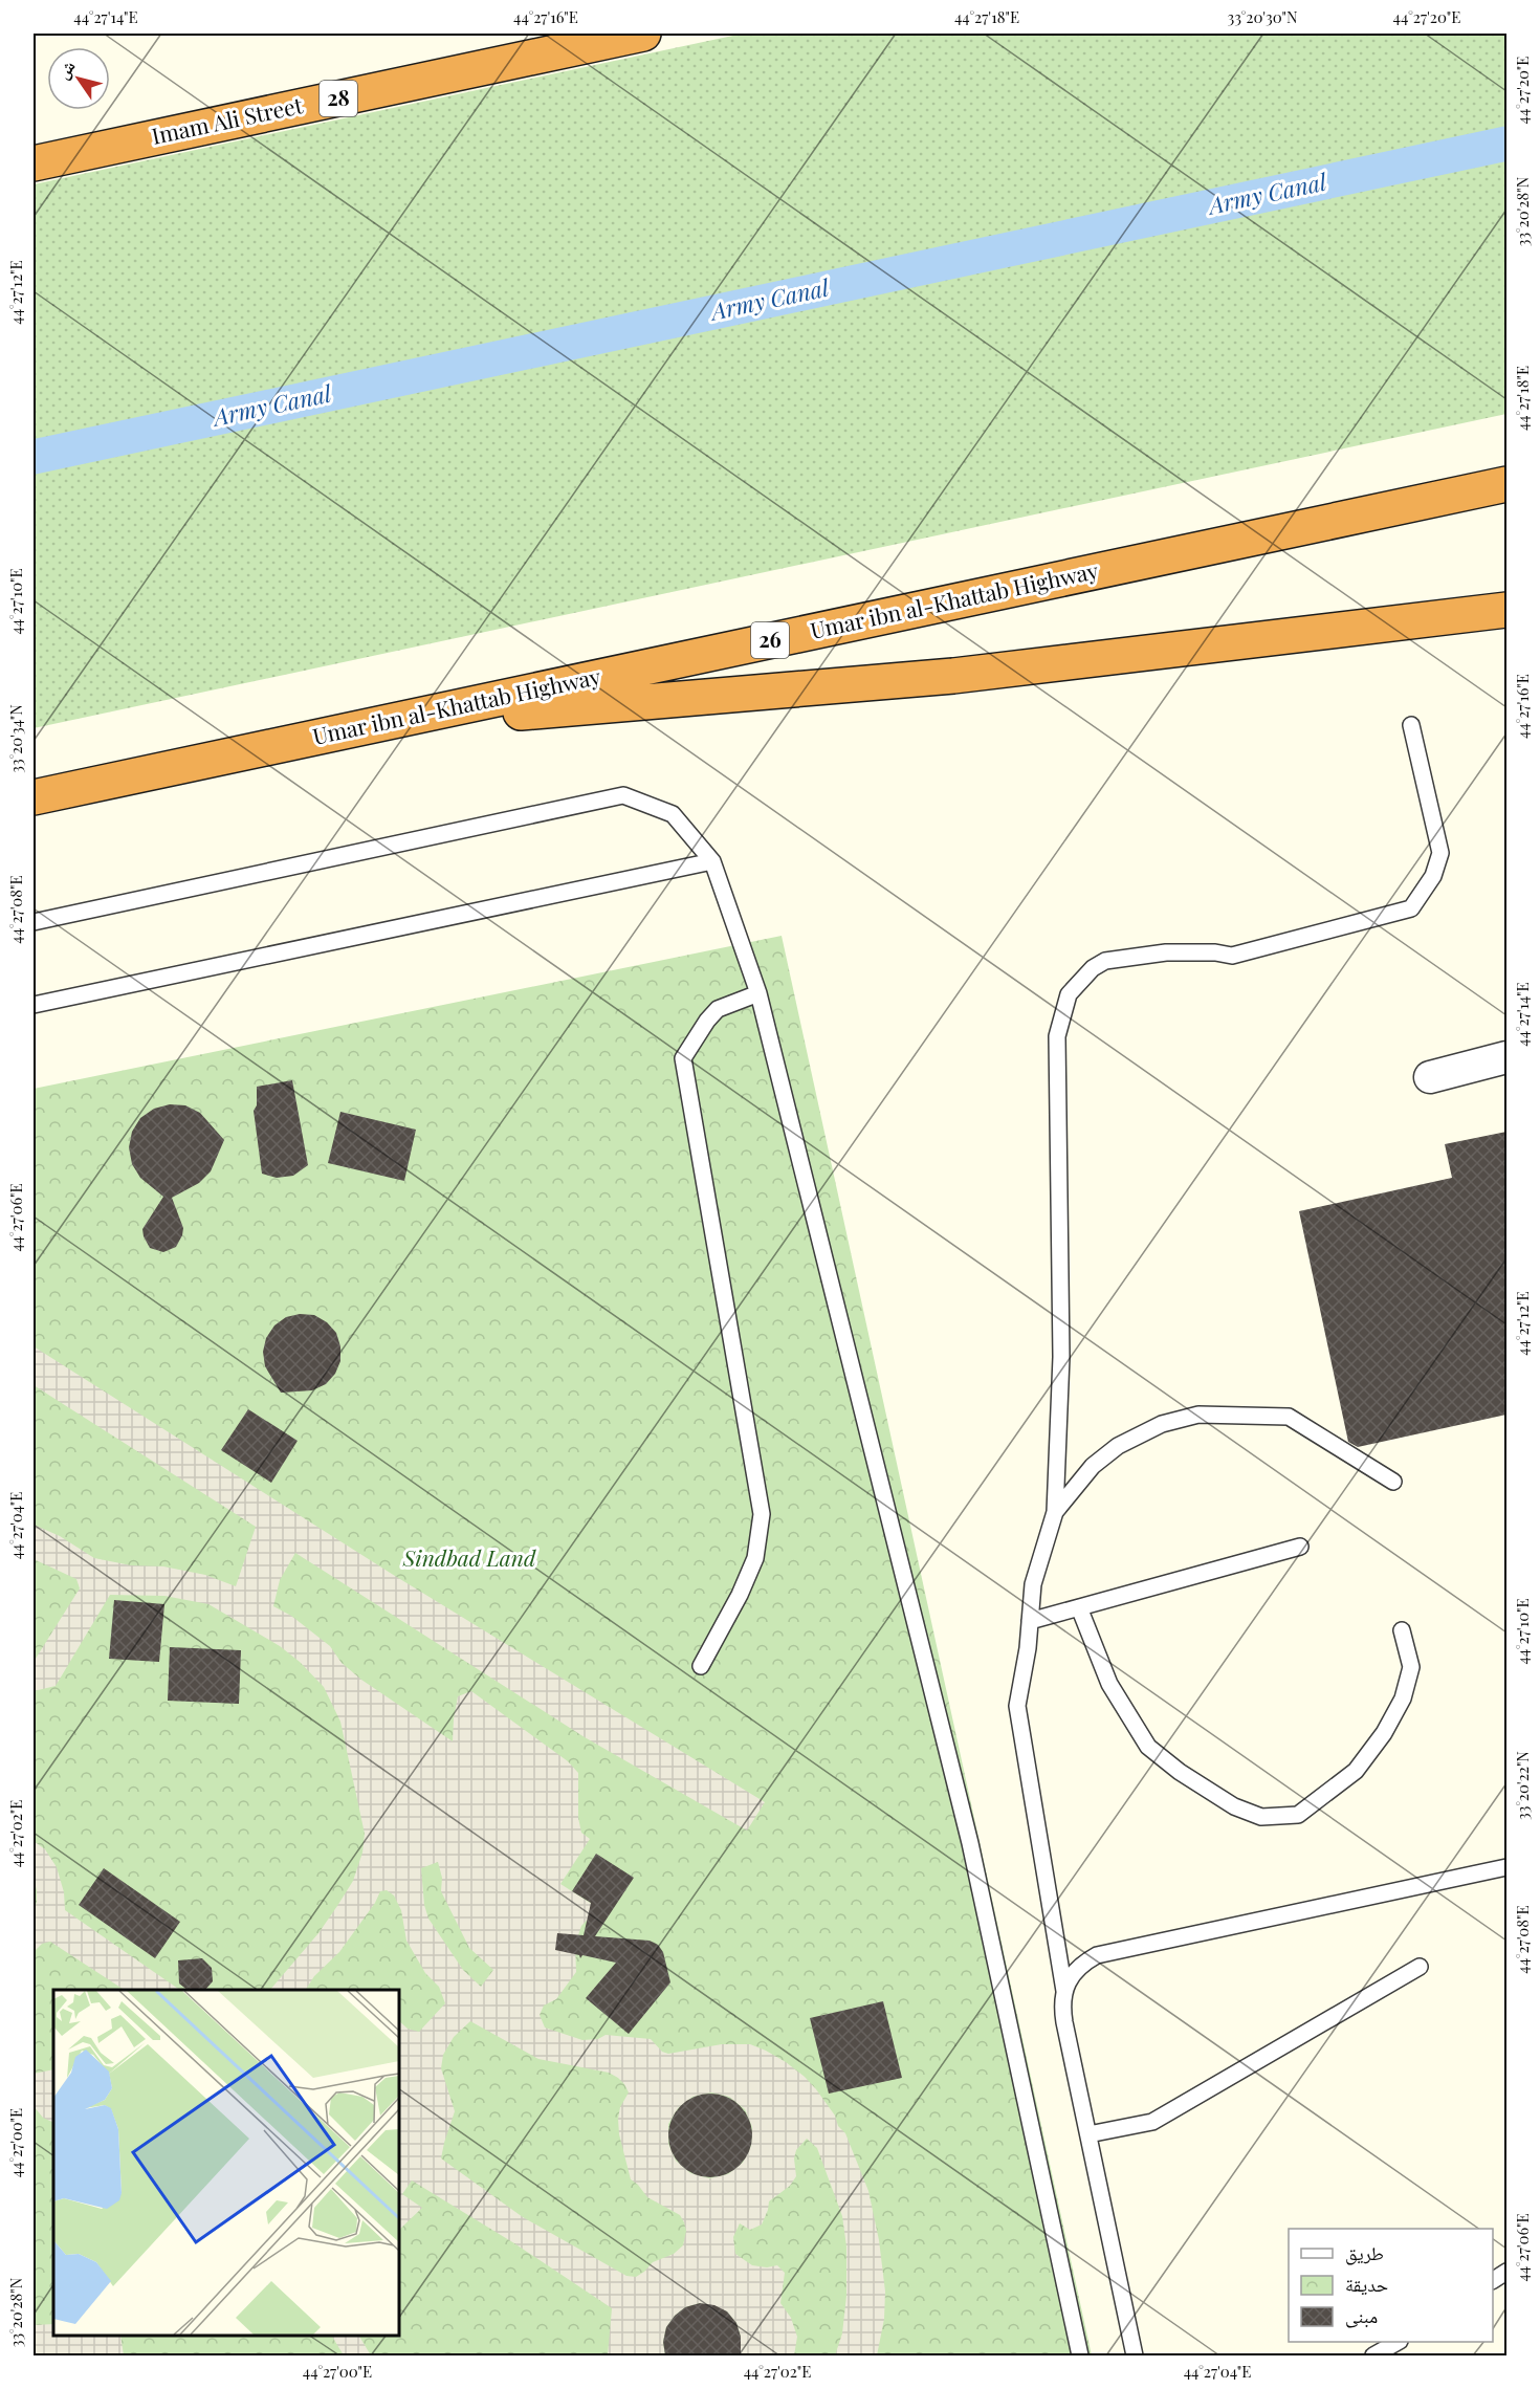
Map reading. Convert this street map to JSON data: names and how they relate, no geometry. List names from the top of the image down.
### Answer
{
  "streets": {
    "highway": [
      "28",
      "Imam Ali Street",
      "Umar ibn al-Khattab Highway",
      "26"
    ]
  },
  "water": ["Army Canal"],
  "parks": ["Sindbad Land"],
  "legend": ["طريق", "حديقة", "مبنى"],
  "north": "top left",
  "coordinates": [
    "44°27'14\"E",
    "44°27'16\"E",
    "44°27'18\"E",
    "33°20'30\"N",
    "44°27'20\"E",
    "33°20'28\"N",
    "44°27'12\"E",
    "44°27'10\"E",
    "33°20'34\"N",
    "44°27'08\"E",
    "44°27'06\"E",
    "44°27'04\"E",
    "33°20'22\"N",
    "44°27'02\"E",
    "44°27'00\"E"
  ]
}
